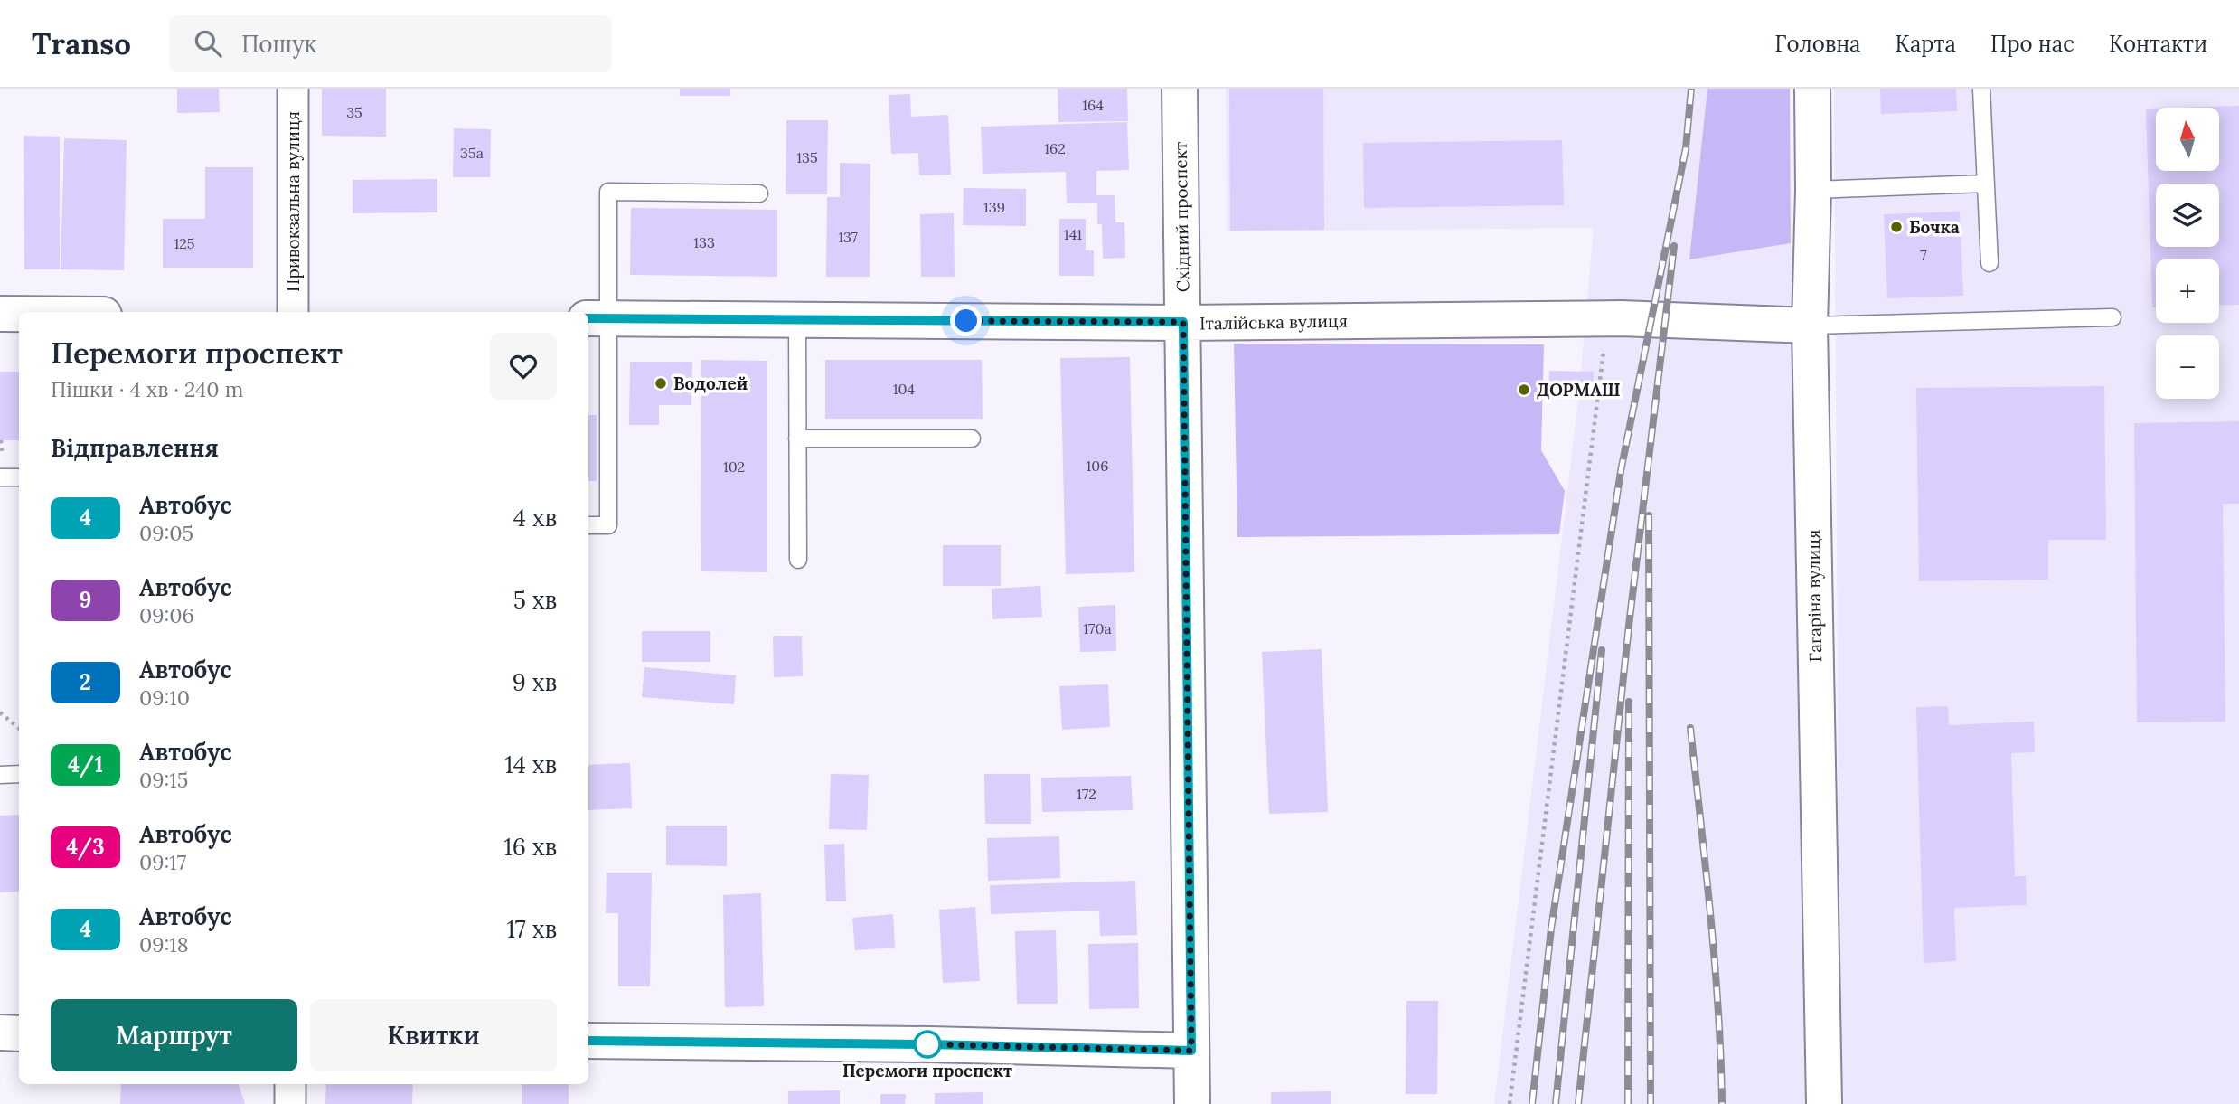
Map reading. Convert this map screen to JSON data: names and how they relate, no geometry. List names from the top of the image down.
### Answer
{
  "streets": {
    "street": [
      "Привокзальна вулиця",
      "Східний проспект",
      "Італійська вулиця",
      "Гагаріна вулиця"
    ]
  },
  "crossings": [
    ["Східний проспект", "Італійська вулиця"],
    ["Італійська вулиця", "Гагаріна вулиця"]
  ],
  "places": [
    "Бочка",
    "Водолей",
    "ДОРМАШ",
    "Перемоги проспект"
  ],
  "lines": ["bus line 4"],
  "house_numbers": [
    "164",
    "35",
    "162",
    "35а",
    "135",
    "139",
    "141",
    "137",
    "133",
    "125",
    "7",
    "104",
    "106",
    "102",
    "170а",
    "172"
  ],
  "north": "top",
  "page": {
    "header": "Transo",
    "search": "Пошук",
    "nav": [
      "Головна",
      "Карта",
      "Про нас",
      "Контакти"
    ],
    "map_buttons": ["+", "−"],
    "heading": [
      ["Перемоги проспект", "Пішки · 4 хв · 240 m"],
      "Відправлення"
    ],
    "list": [
      {
        "mark": "4",
        "name": "Автобус",
        "note": "09:05",
        "value": "4 хв"
      },
      {
        "mark": "9",
        "name": "Автобус",
        "note": "09:06",
        "value": "5 хв"
      },
      {
        "mark": "2",
        "name": "Автобус",
        "note": "09:10",
        "value": "9 хв"
      },
      {
        "mark": "4/1",
        "name": "Автобус",
        "note": "09:15",
        "value": "14 хв"
      },
      {
        "mark": "4/3",
        "name": "Автобус",
        "note": "09:17",
        "value": "16 хв"
      },
      {
        "mark": "4",
        "name": "Автобус",
        "note": "09:18",
        "value": "17 хв"
      }
    ],
    "buttons": ["Маршрут", "Квитки"]
  }
}
